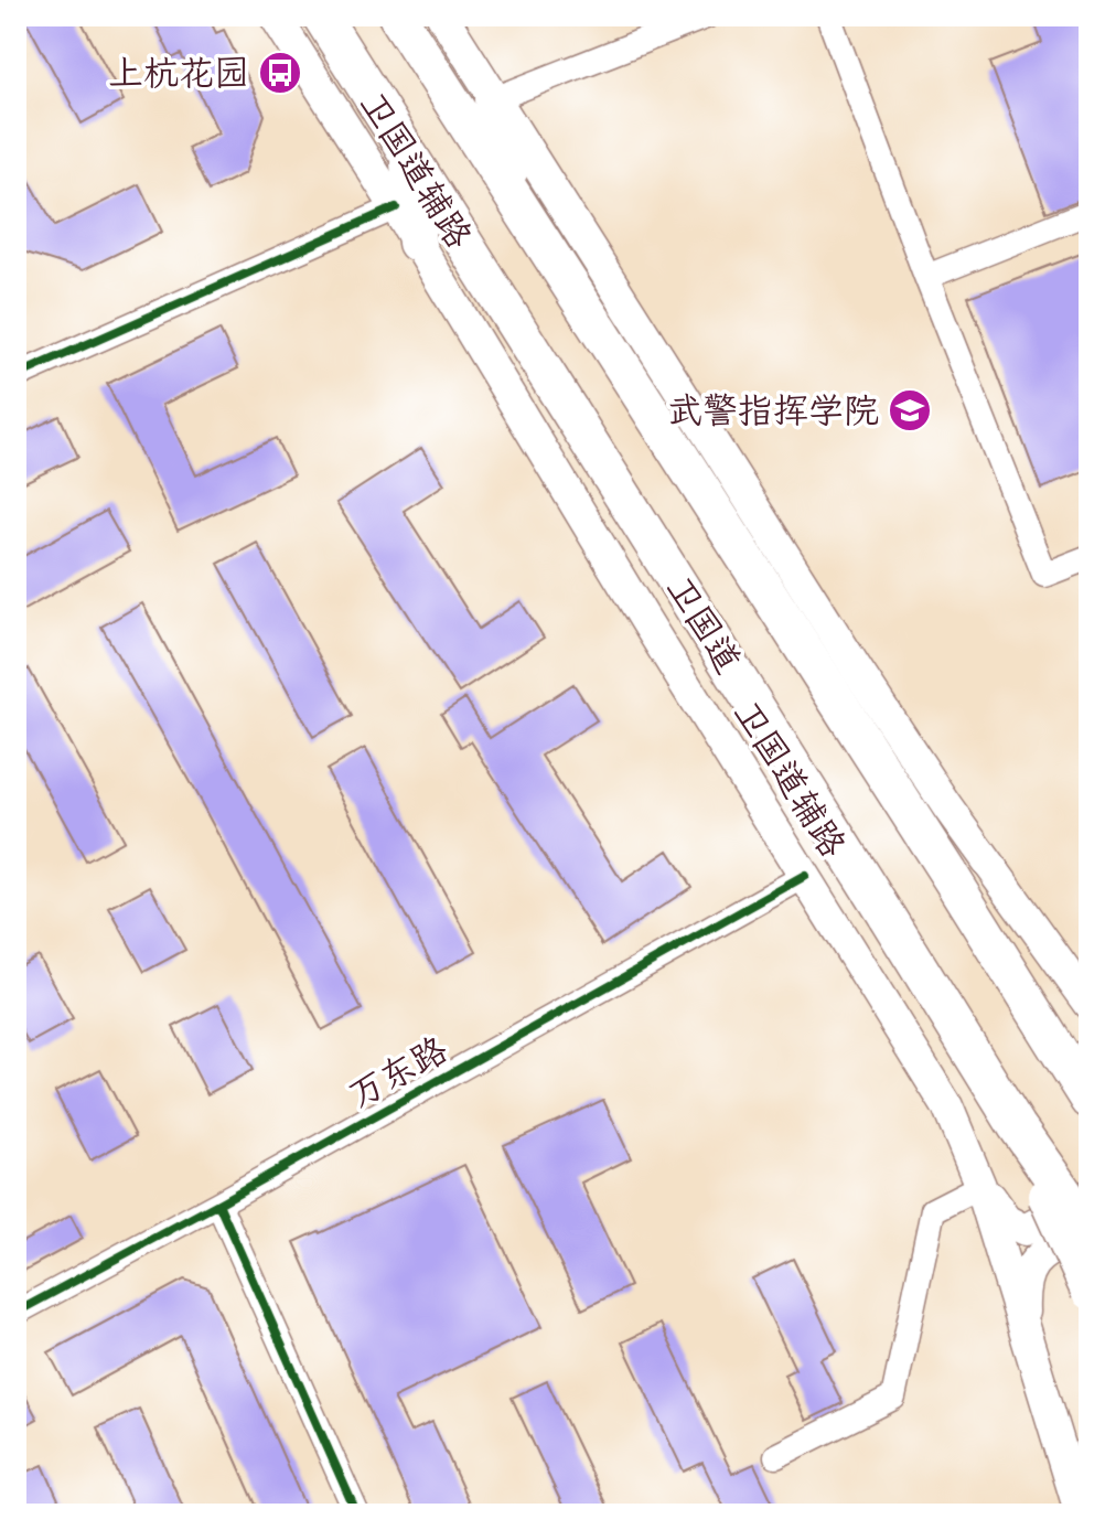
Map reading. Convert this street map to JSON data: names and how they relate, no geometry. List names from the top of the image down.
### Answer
{
  "streets": {
    "highway": ["卫国道"],
    "main road": ["卫国道辅路"],
    "street": ["万东路"]
  },
  "crossings": [
    ["卫国道辅路", "万东路"]
  ],
  "places": {
    "bus stop": ["上杭花园"],
    "school or university": ["武警指挥学院"]
  }
}
